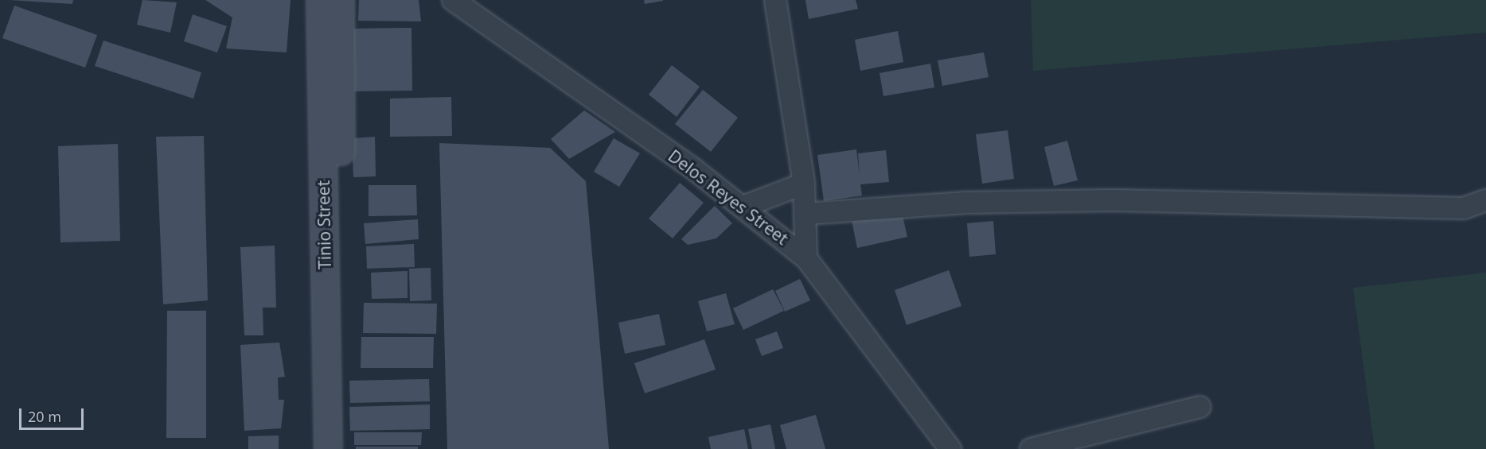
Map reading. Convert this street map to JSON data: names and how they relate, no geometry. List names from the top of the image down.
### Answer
{
  "streets": {
    "main road": ["Tinio Street"],
    "street": ["Delos Reyes Street"]
  },
  "scale_bar": "20 m"
}
